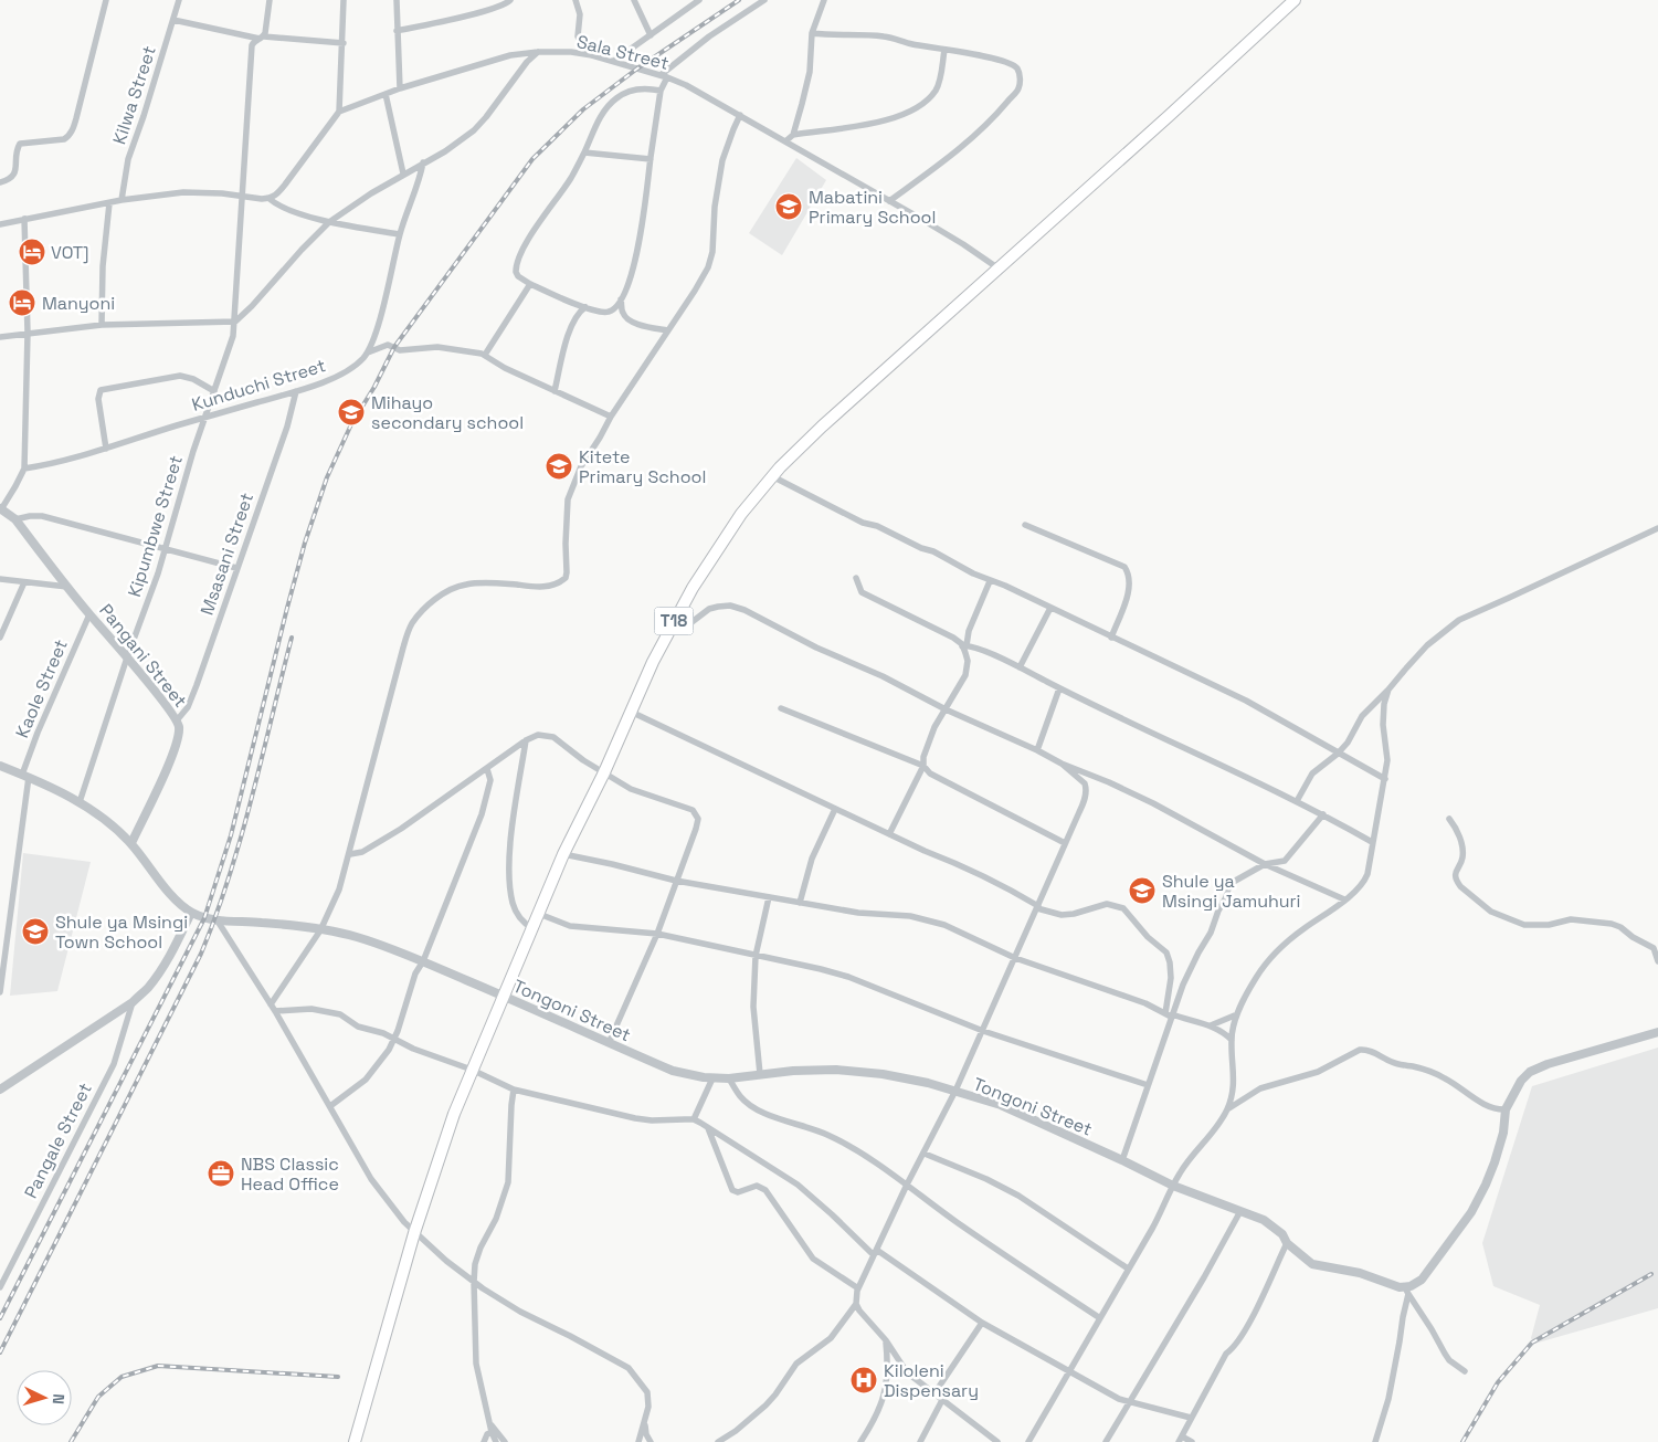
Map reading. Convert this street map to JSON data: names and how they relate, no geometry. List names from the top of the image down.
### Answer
{
  "streets": {
    "highway": ["T18"],
    "street": [
      "Sala Street",
      "Kilwa Street",
      "Kunduchi Street",
      "Kipumbwe Street",
      "Msasani Street",
      "Pangani Street",
      "Kaole Street",
      "Tongoni Street",
      "Pangale Street"
    ]
  },
  "crossings": [
    ["Sala Street", "T18"],
    ["Kunduchi Street", "Kipumbwe Street"],
    ["Kunduchi Street", "Msasani Street"],
    ["Kipumbwe Street", "Pangani Street"],
    ["Msasani Street", "Pangani Street"],
    ["T18", "Tongoni Street"],
    ["Pangani Street", "Kaole Street"]
  ],
  "places": {
    "school or university": [
      "Mabatini Primary School",
      "Mihayo secondary school",
      "Kitete Primary School",
      "Shule ya Msingi Jamuhuri",
      "Shule ya Msingi Town School"
    ],
    "hotel": ["VOT]", "Manyoni"],
    "office": ["NBS Classic Head Office"],
    "hospital": ["Kiloleni Dispensary"]
  },
  "north": "right"
}
